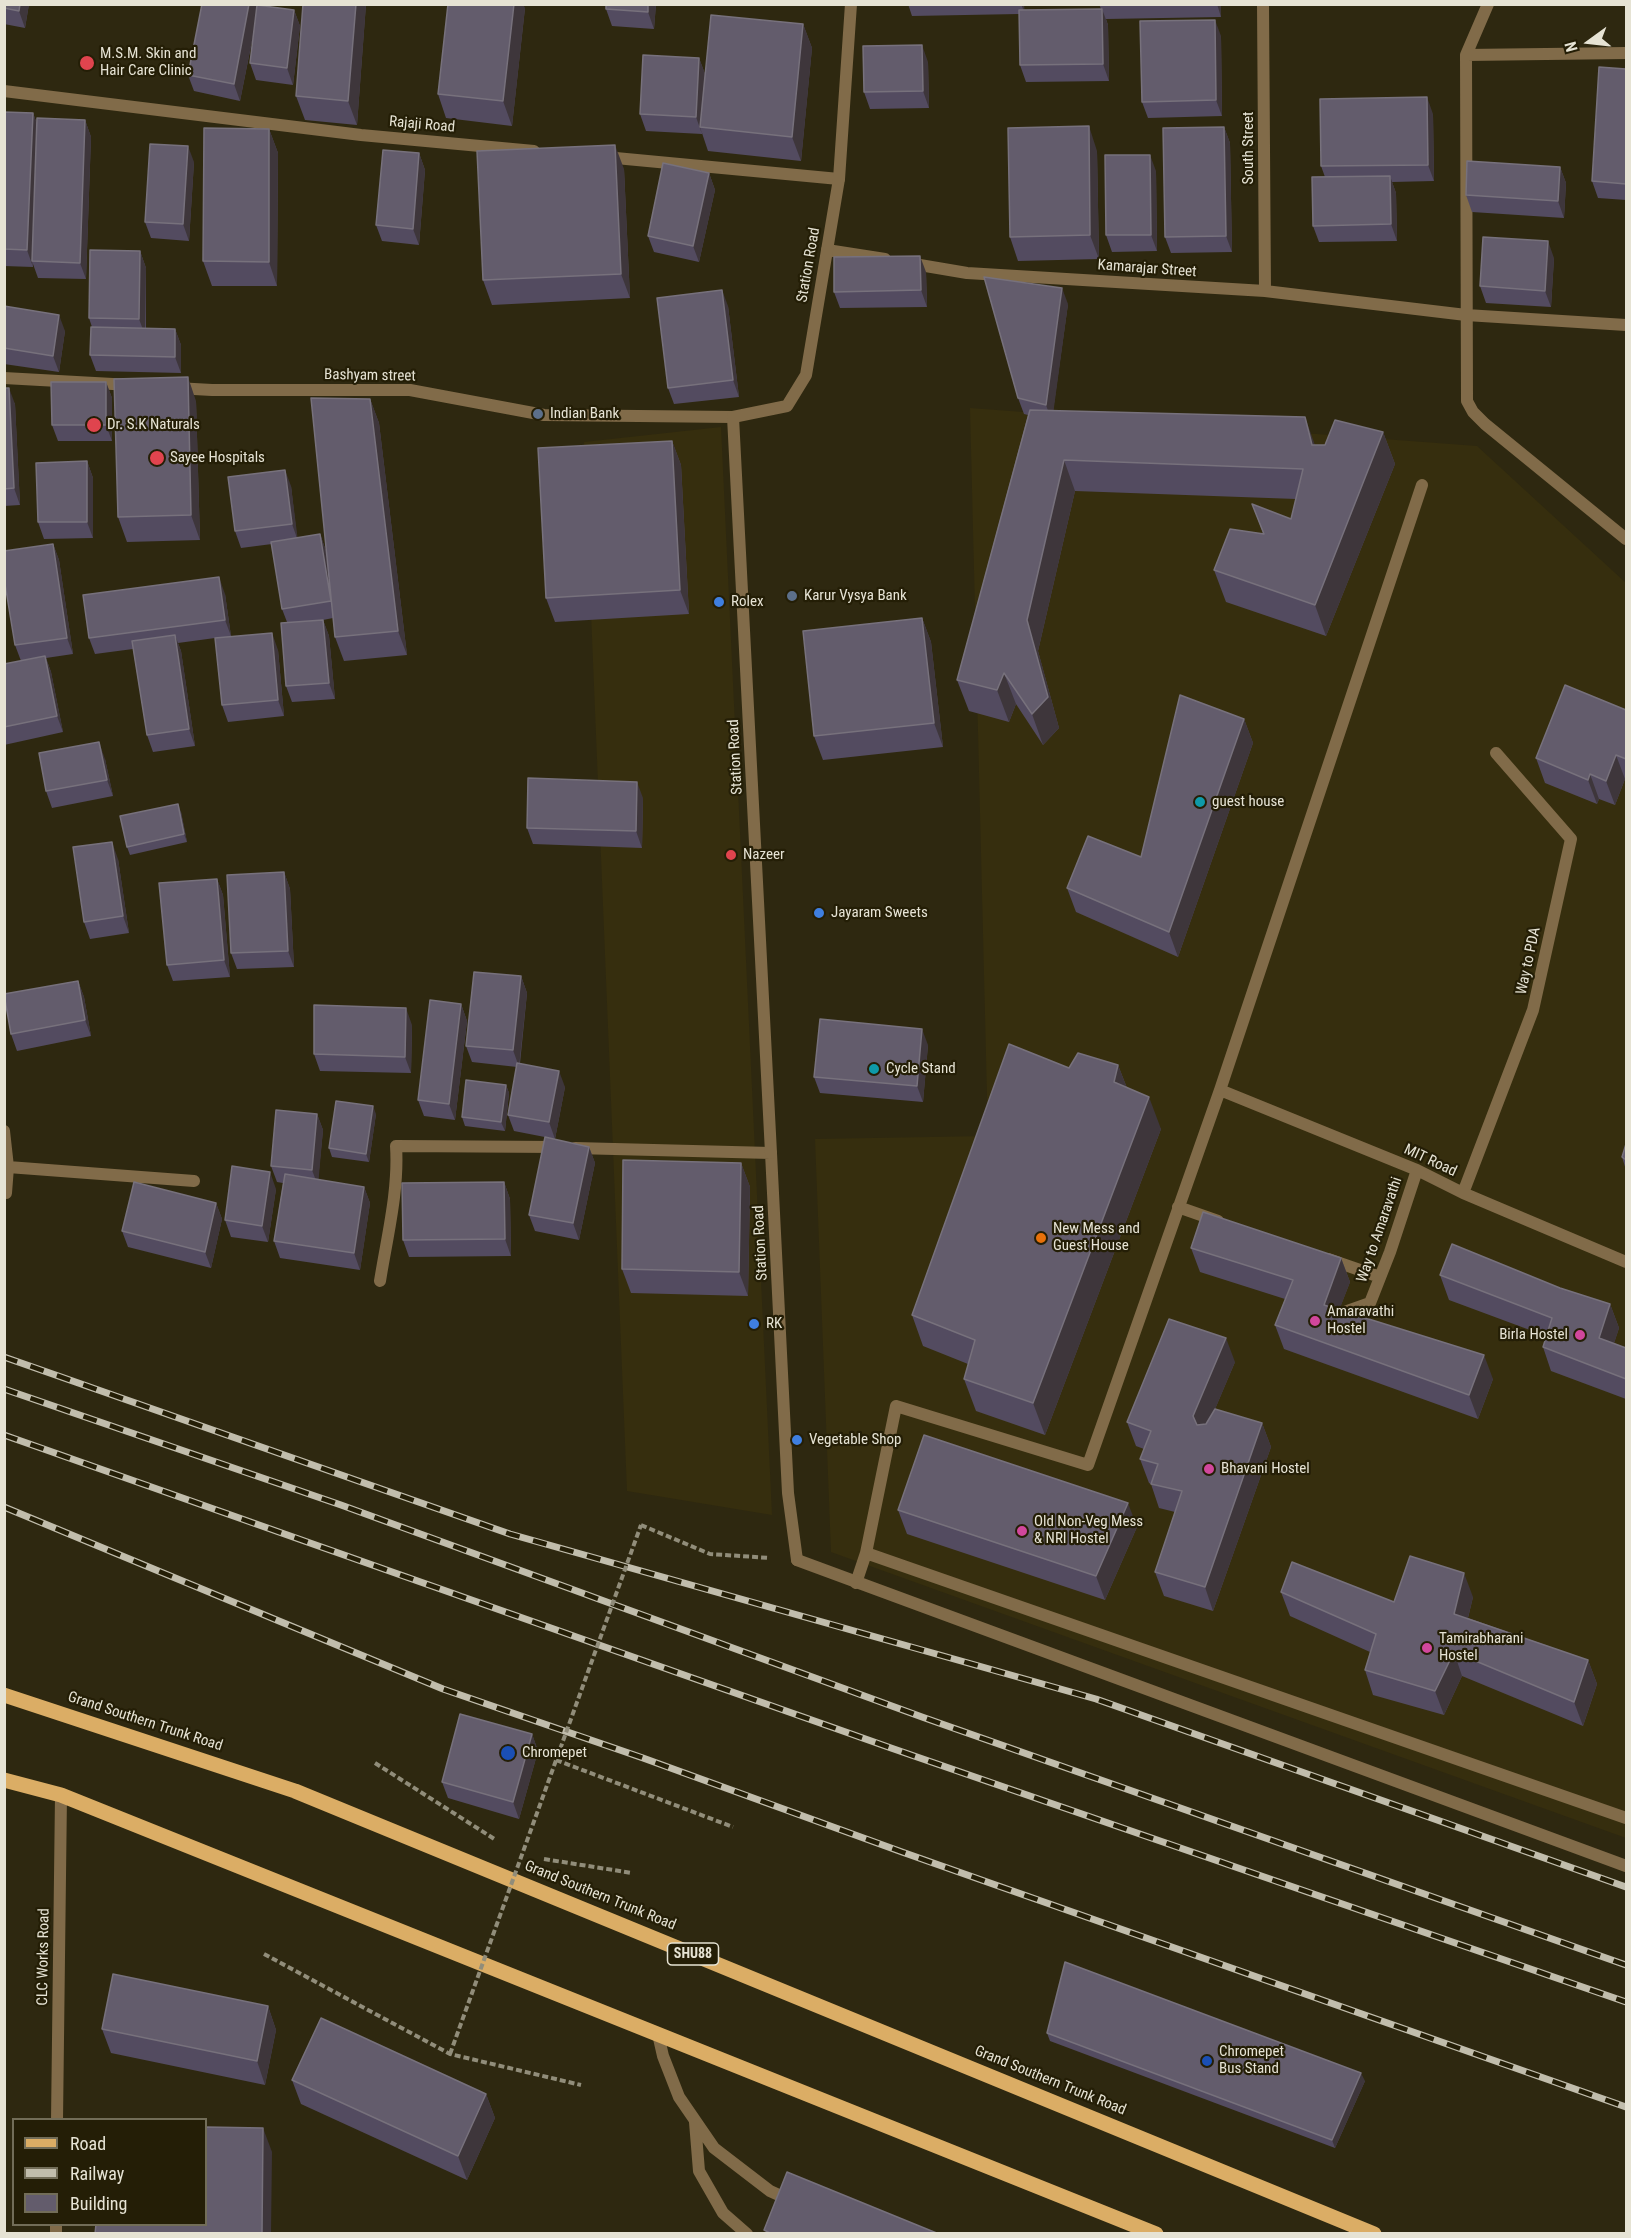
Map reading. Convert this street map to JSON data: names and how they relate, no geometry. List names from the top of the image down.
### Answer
{
  "streets": {
    "main road": ["Grand Southern Trunk Road", "SHU88"],
    "street": [
      "Rajaji Road",
      "South Street",
      "Station Road",
      "Kamarajar Street",
      "Bashyam street",
      "Way to PDA",
      "MIT Road",
      "Way to Amaravathi",
      "CLC Works Road"
    ]
  },
  "crossings": [
    ["South Street", "Kamarajar Street"],
    ["Station Road", "Kamarajar Street"],
    ["Station Road", "Bashyam street"],
    ["Way to PDA", "MIT Road"],
    ["MIT Road", "Way to Amaravathi"]
  ],
  "places": [
    "M.S.M. Skin and Hair Care Clinic",
    "Indian Bank",
    "Dr. S.K Naturals",
    "Sayee Hospitals",
    "Karur Vysya Bank",
    "Rolex",
    "guest house",
    "Nazeer",
    "Jayaram Sweets",
    "Cycle Stand",
    "New Mess and Guest House",
    "Amaravathi Hostel",
    "RK",
    "Birla Hostel",
    "Vegetable Shop",
    "Bhavani Hostel",
    "Old Non-Veg Mess & NRI Hostel",
    "Tamirabharani Hostel",
    "Chromepet",
    "Chromepet Bus Stand"
  ],
  "legend": ["Road", "Railway", "Building"],
  "north": "left"
}
